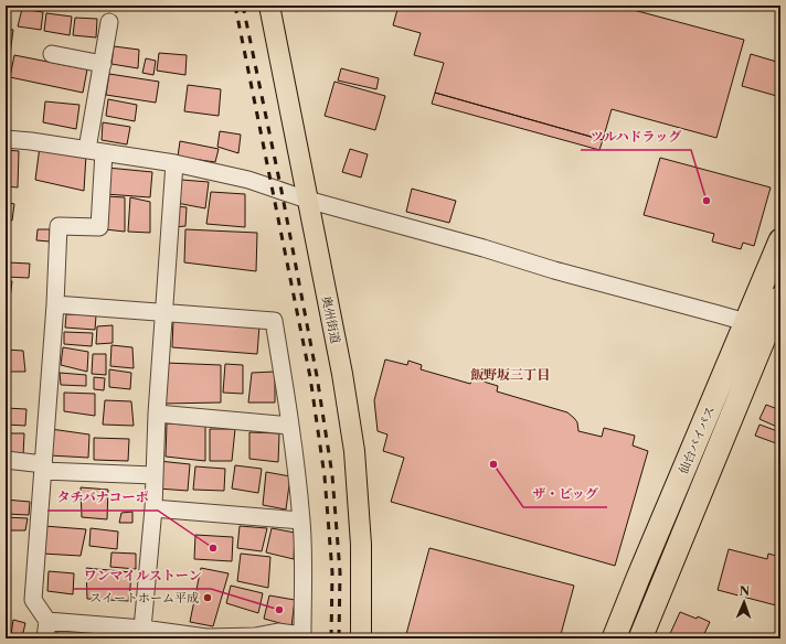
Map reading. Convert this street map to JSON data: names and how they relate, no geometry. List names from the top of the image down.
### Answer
{
  "streets": {
    "highway": ["仙台バイパス"],
    "main road": ["奥州街道"]
  },
  "districts": ["飯野坂三丁目"],
  "places": [
    "ツルハドラッグ",
    "ザ・ビッグ",
    "タチバナコーポ",
    "スイートホーム平成",
    "ワンマイルストーン"
  ],
  "north": "top"
}
